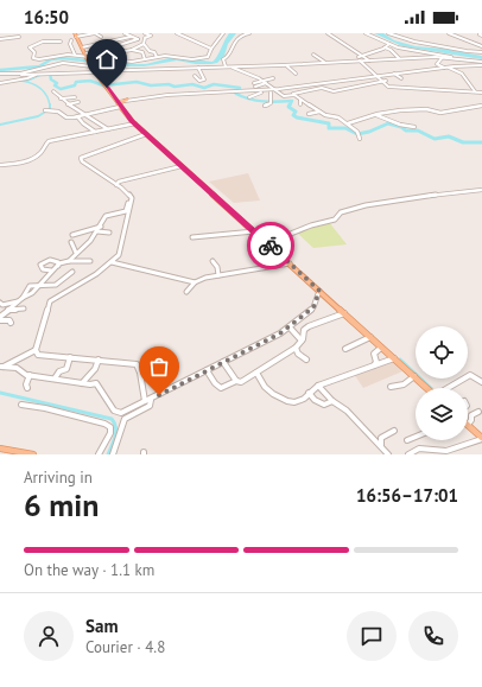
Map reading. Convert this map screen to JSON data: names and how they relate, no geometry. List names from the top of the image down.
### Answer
{
  "page": {
    "status": "16:50",
    "heading": ["6 min", "Arriving in", "16:56–17:01"],
    "panel": ["Sam", "Courier · 4.8"],
    "bar": "On the way · 1.1 km"
  }
}
